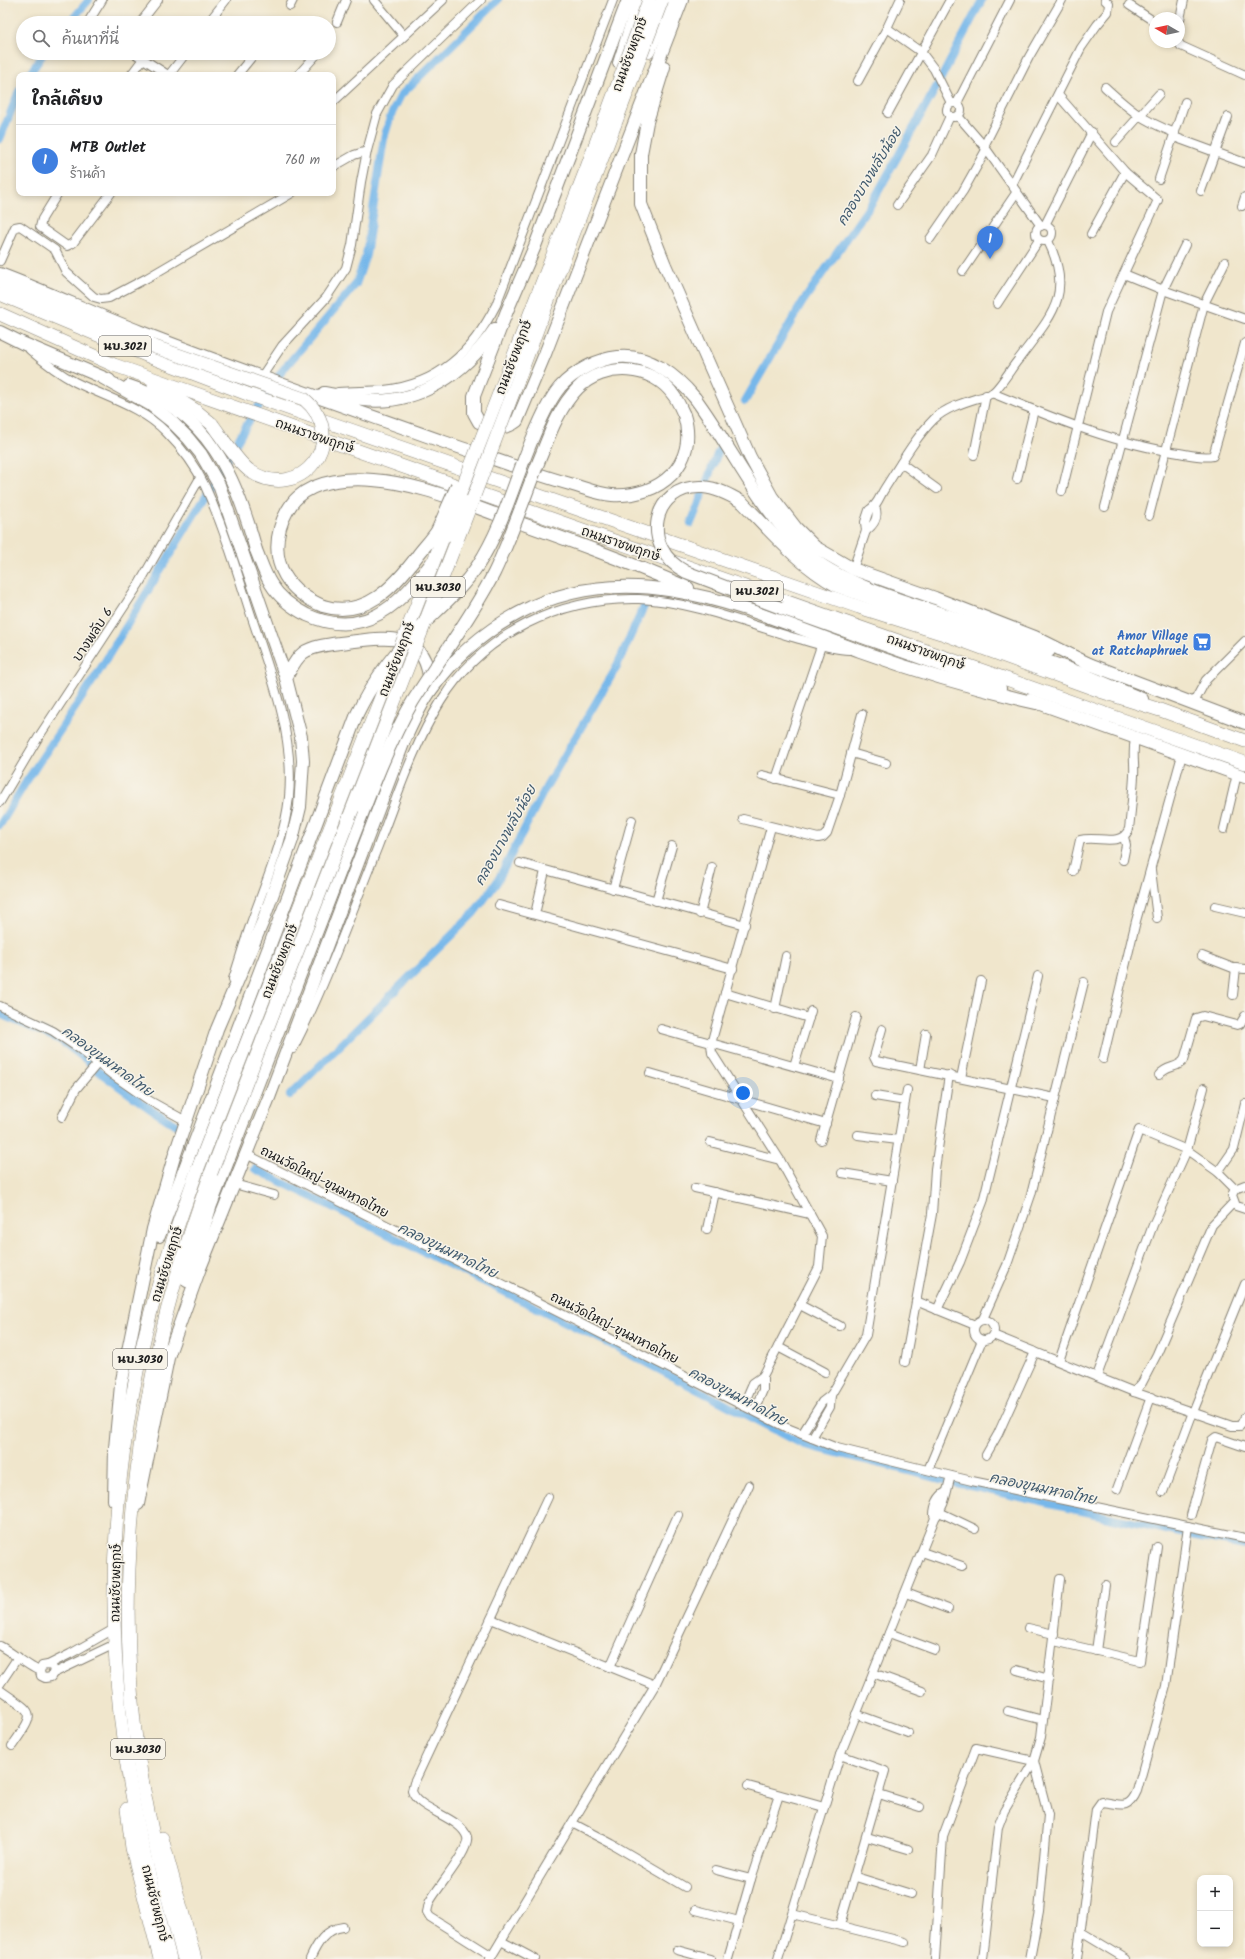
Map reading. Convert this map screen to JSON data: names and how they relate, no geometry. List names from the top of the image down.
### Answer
{
  "streets": {
    "main road": [
      "ถนนชัยพฤกษ์",
      "นบ.3021",
      "ถนนราชพฤกษ์",
      "นบ.3030"
    ],
    "street": ["บางพลับ 6", "ถนนวัดใหญ่-ขุนมหาดไทย"]
  },
  "water": ["คลองบางพลับน้อย", "คลองขุนมหาดไทย"],
  "places": {
    "supermarket": ["Amor Village at Ratchaphruek"]
  },
  "north": "left",
  "page": {
    "search": "ค้นหาที่นี่",
    "heading": "ใกล้เคียง",
    "list": [
      {
        "mark": "1",
        "name": "MTB Outlet",
        "note": "ร้านค้า",
        "value": "760 m"
      }
    ],
    "pins": "1",
    "map_buttons": ["+", "−"]
  }
}
